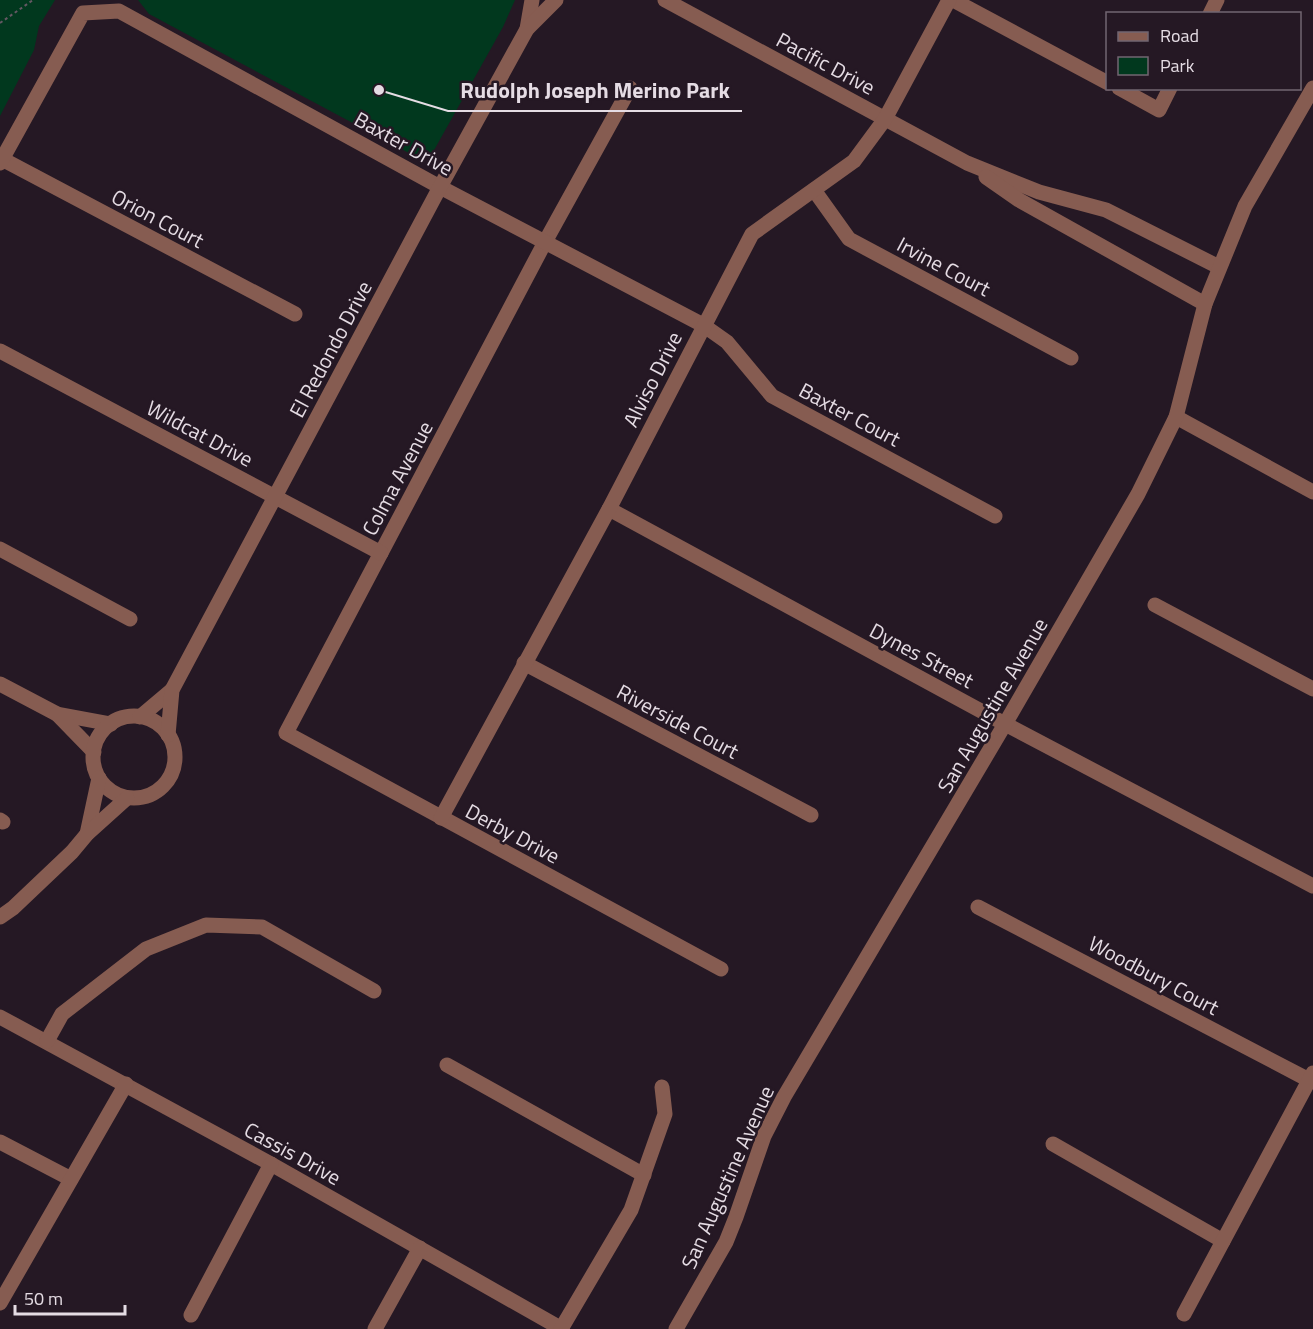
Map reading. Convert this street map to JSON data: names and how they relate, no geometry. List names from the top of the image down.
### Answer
{
  "streets": {
    "street": [
      "Pacific Drive",
      "Baxter Drive",
      "Orion Court",
      "Irvine Court",
      "El Redondo Drive",
      "Alviso Drive",
      "Baxter Court",
      "Wildcat Drive",
      "Colma Avenue",
      "Dynes Street",
      "San Augustine Avenue",
      "Riverside Court",
      "Derby Drive",
      "Woodbury Court",
      "Cassis Drive"
    ]
  },
  "crossings": [
    ["Pacific Drive", "Alviso Drive"],
    ["Pacific Drive", "San Augustine Avenue"],
    ["Baxter Drive", "Orion Court"],
    ["Baxter Drive", "El Redondo Drive"],
    ["Baxter Drive", "Alviso Drive"],
    ["Baxter Drive", "Baxter Court"],
    ["Baxter Drive", "Colma Avenue"],
    ["Irvine Court", "Alviso Drive"],
    ["El Redondo Drive", "Wildcat Drive"],
    ["Alviso Drive", "Baxter Court"],
    ["Alviso Drive", "Dynes Street"],
    ["Alviso Drive", "Riverside Court"],
    ["Alviso Drive", "Derby Drive"],
    ["Wildcat Drive", "Colma Avenue"],
    ["Colma Avenue", "Derby Drive"],
    ["Dynes Street", "San Augustine Avenue"]
  ],
  "places": ["Rudolph Joseph Merino Park"],
  "legend": ["Road", "Park"],
  "scale_bar": "50 m"
}
